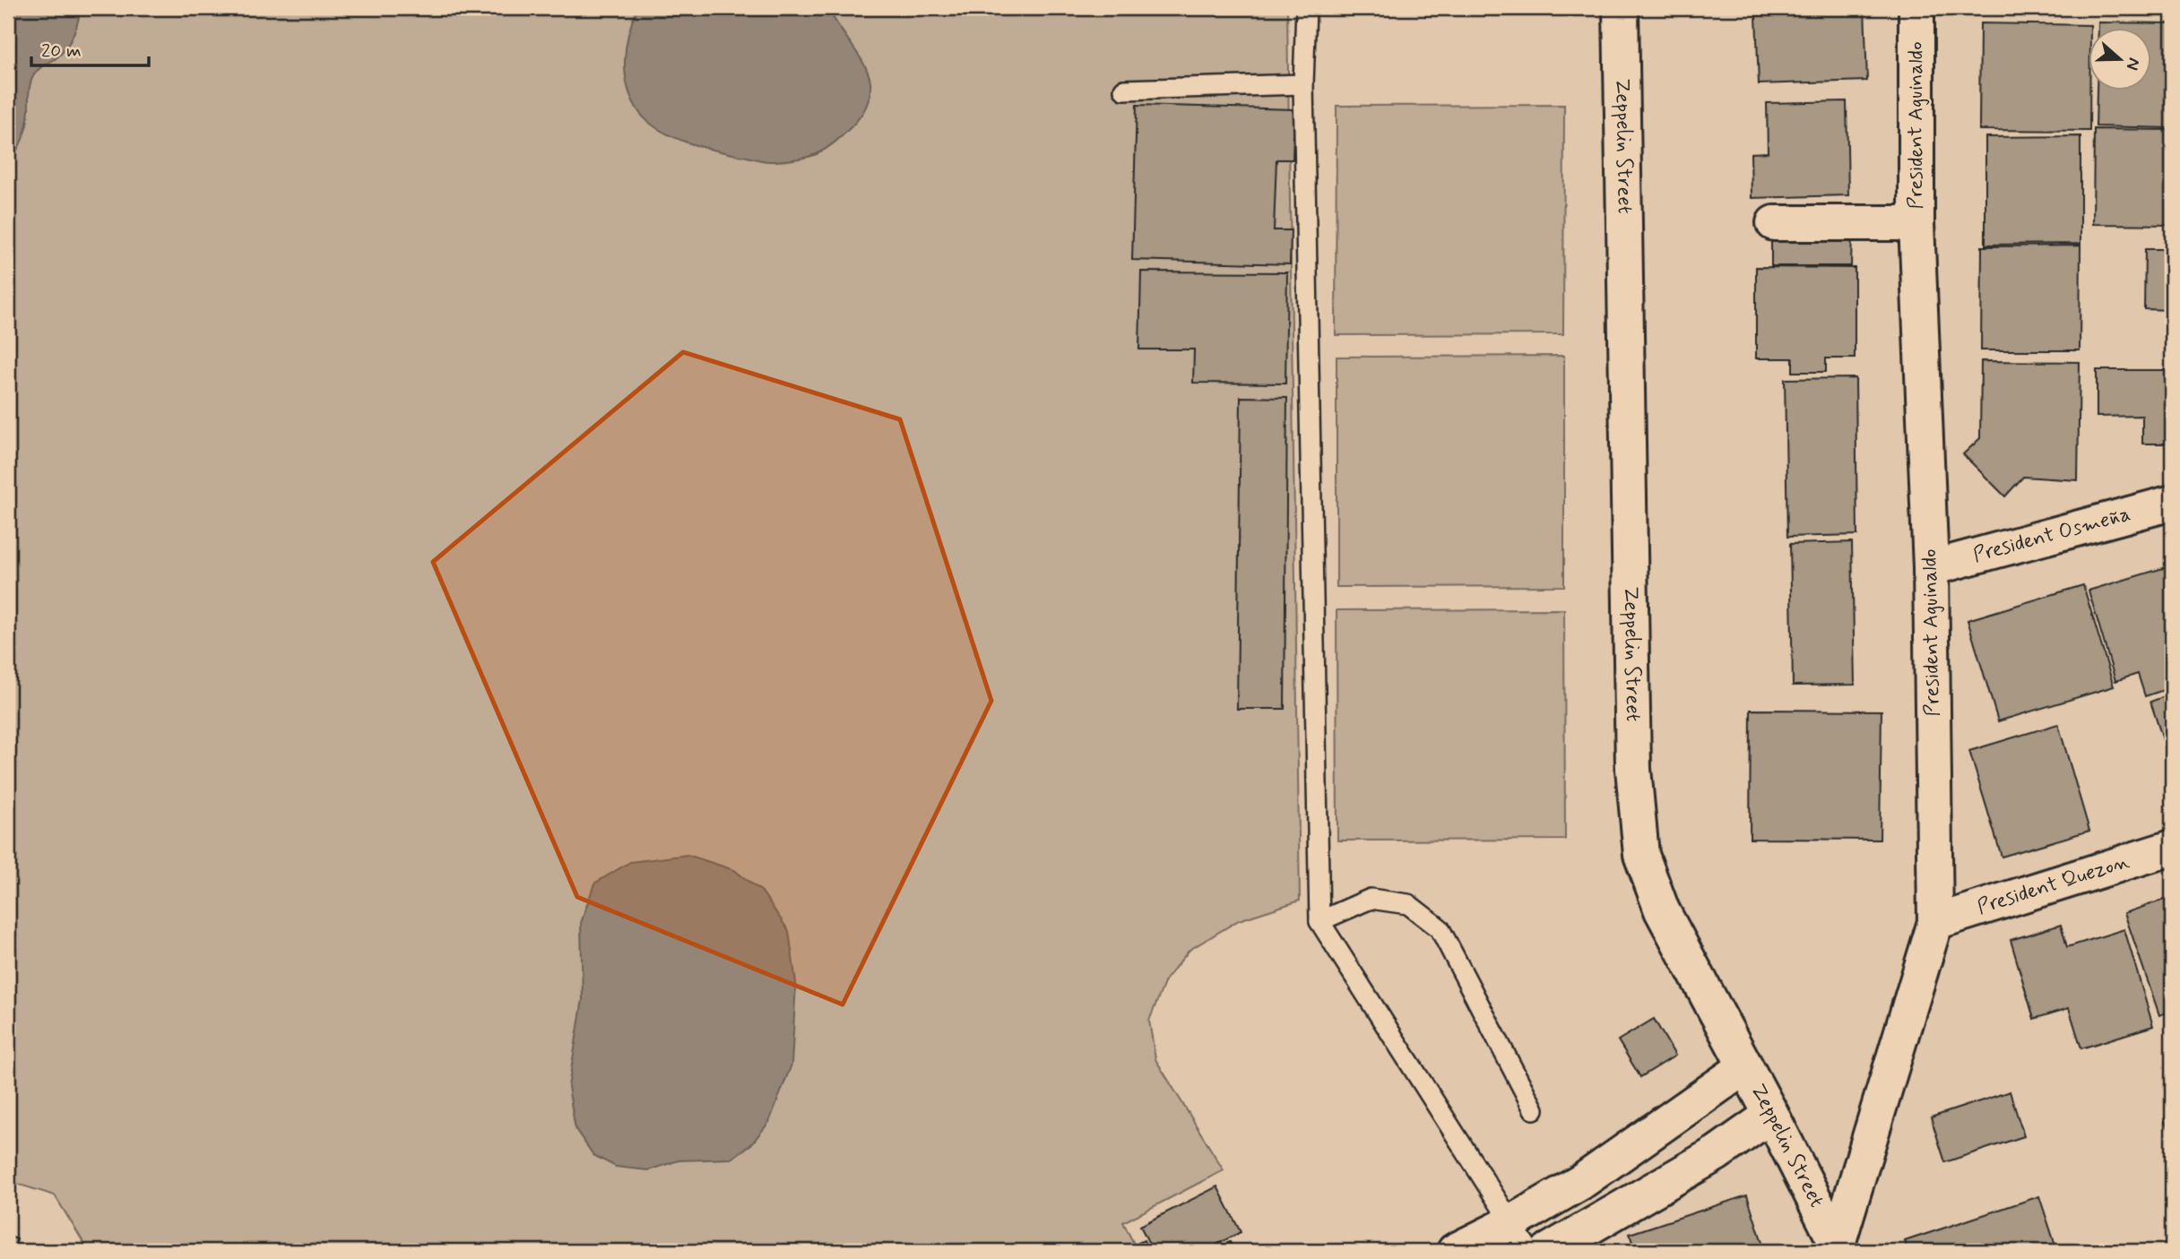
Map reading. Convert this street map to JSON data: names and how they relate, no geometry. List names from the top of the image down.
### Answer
{
  "streets": {
    "street": [
      "President Aguinaldo",
      "Zeppelin Street",
      "President Osmeña",
      "President Quezon"
    ]
  },
  "crossings": [
    ["President Aguinaldo", "Zeppelin Street"],
    ["President Aguinaldo", "President Osmeña"],
    ["President Aguinaldo", "President Quezon"]
  ],
  "scale_bar": "20 m",
  "north": "right"
}
